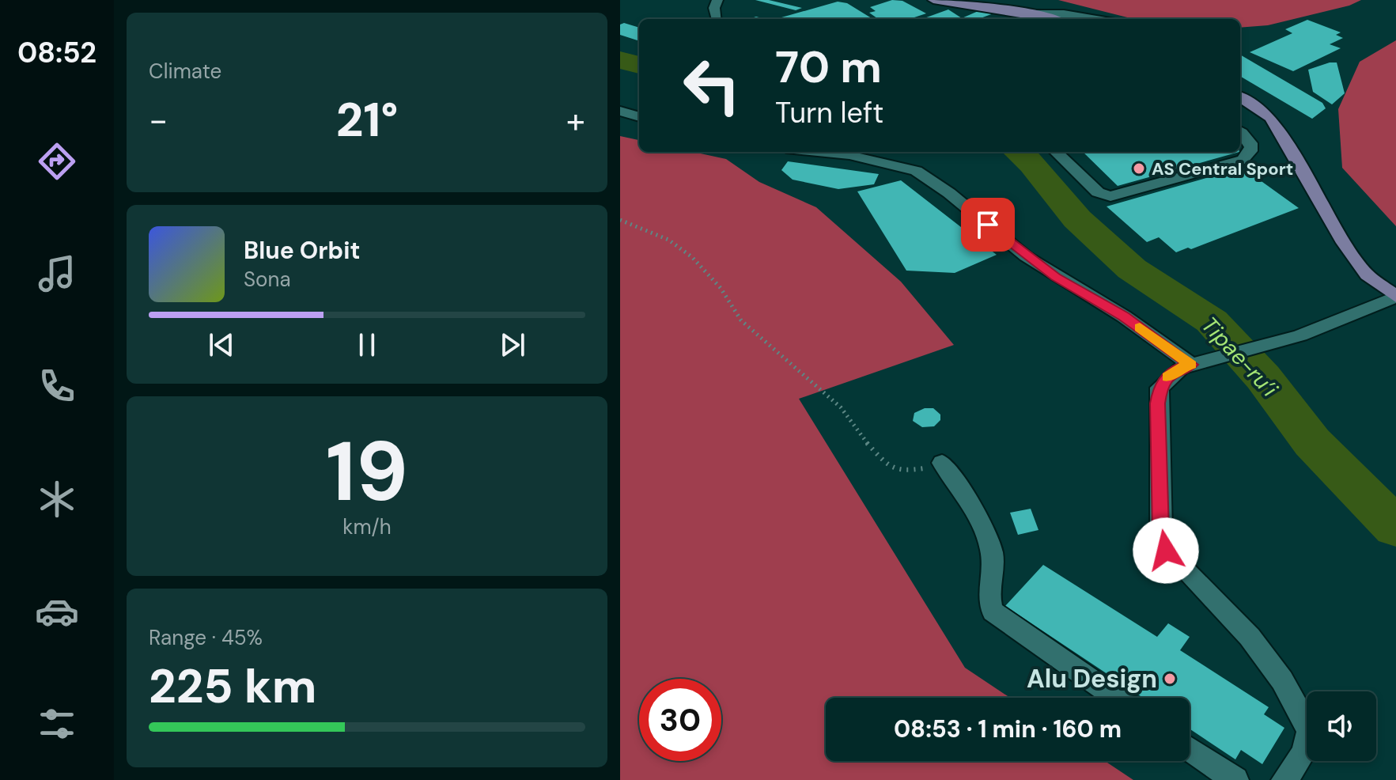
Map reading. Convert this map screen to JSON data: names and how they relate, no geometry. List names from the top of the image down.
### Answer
{
  "water": ["Tipae-ru’i"],
  "places": ["AS Central Sport", "Alu Design"],
  "page": {
    "tabs": "08:52",
    "tile": [
      "Climate",
      ["19", "km/h"],
      ["Range · 45%", "225 km"]
    ],
    "turn": ["70 m", "Turn left"],
    "heat": ["−", "21°", "+"],
    "song": ["Blue Orbit", "Sona"],
    "limit": "30",
    "trip": "08:53 · 1 min · 160 m"
  }
}
